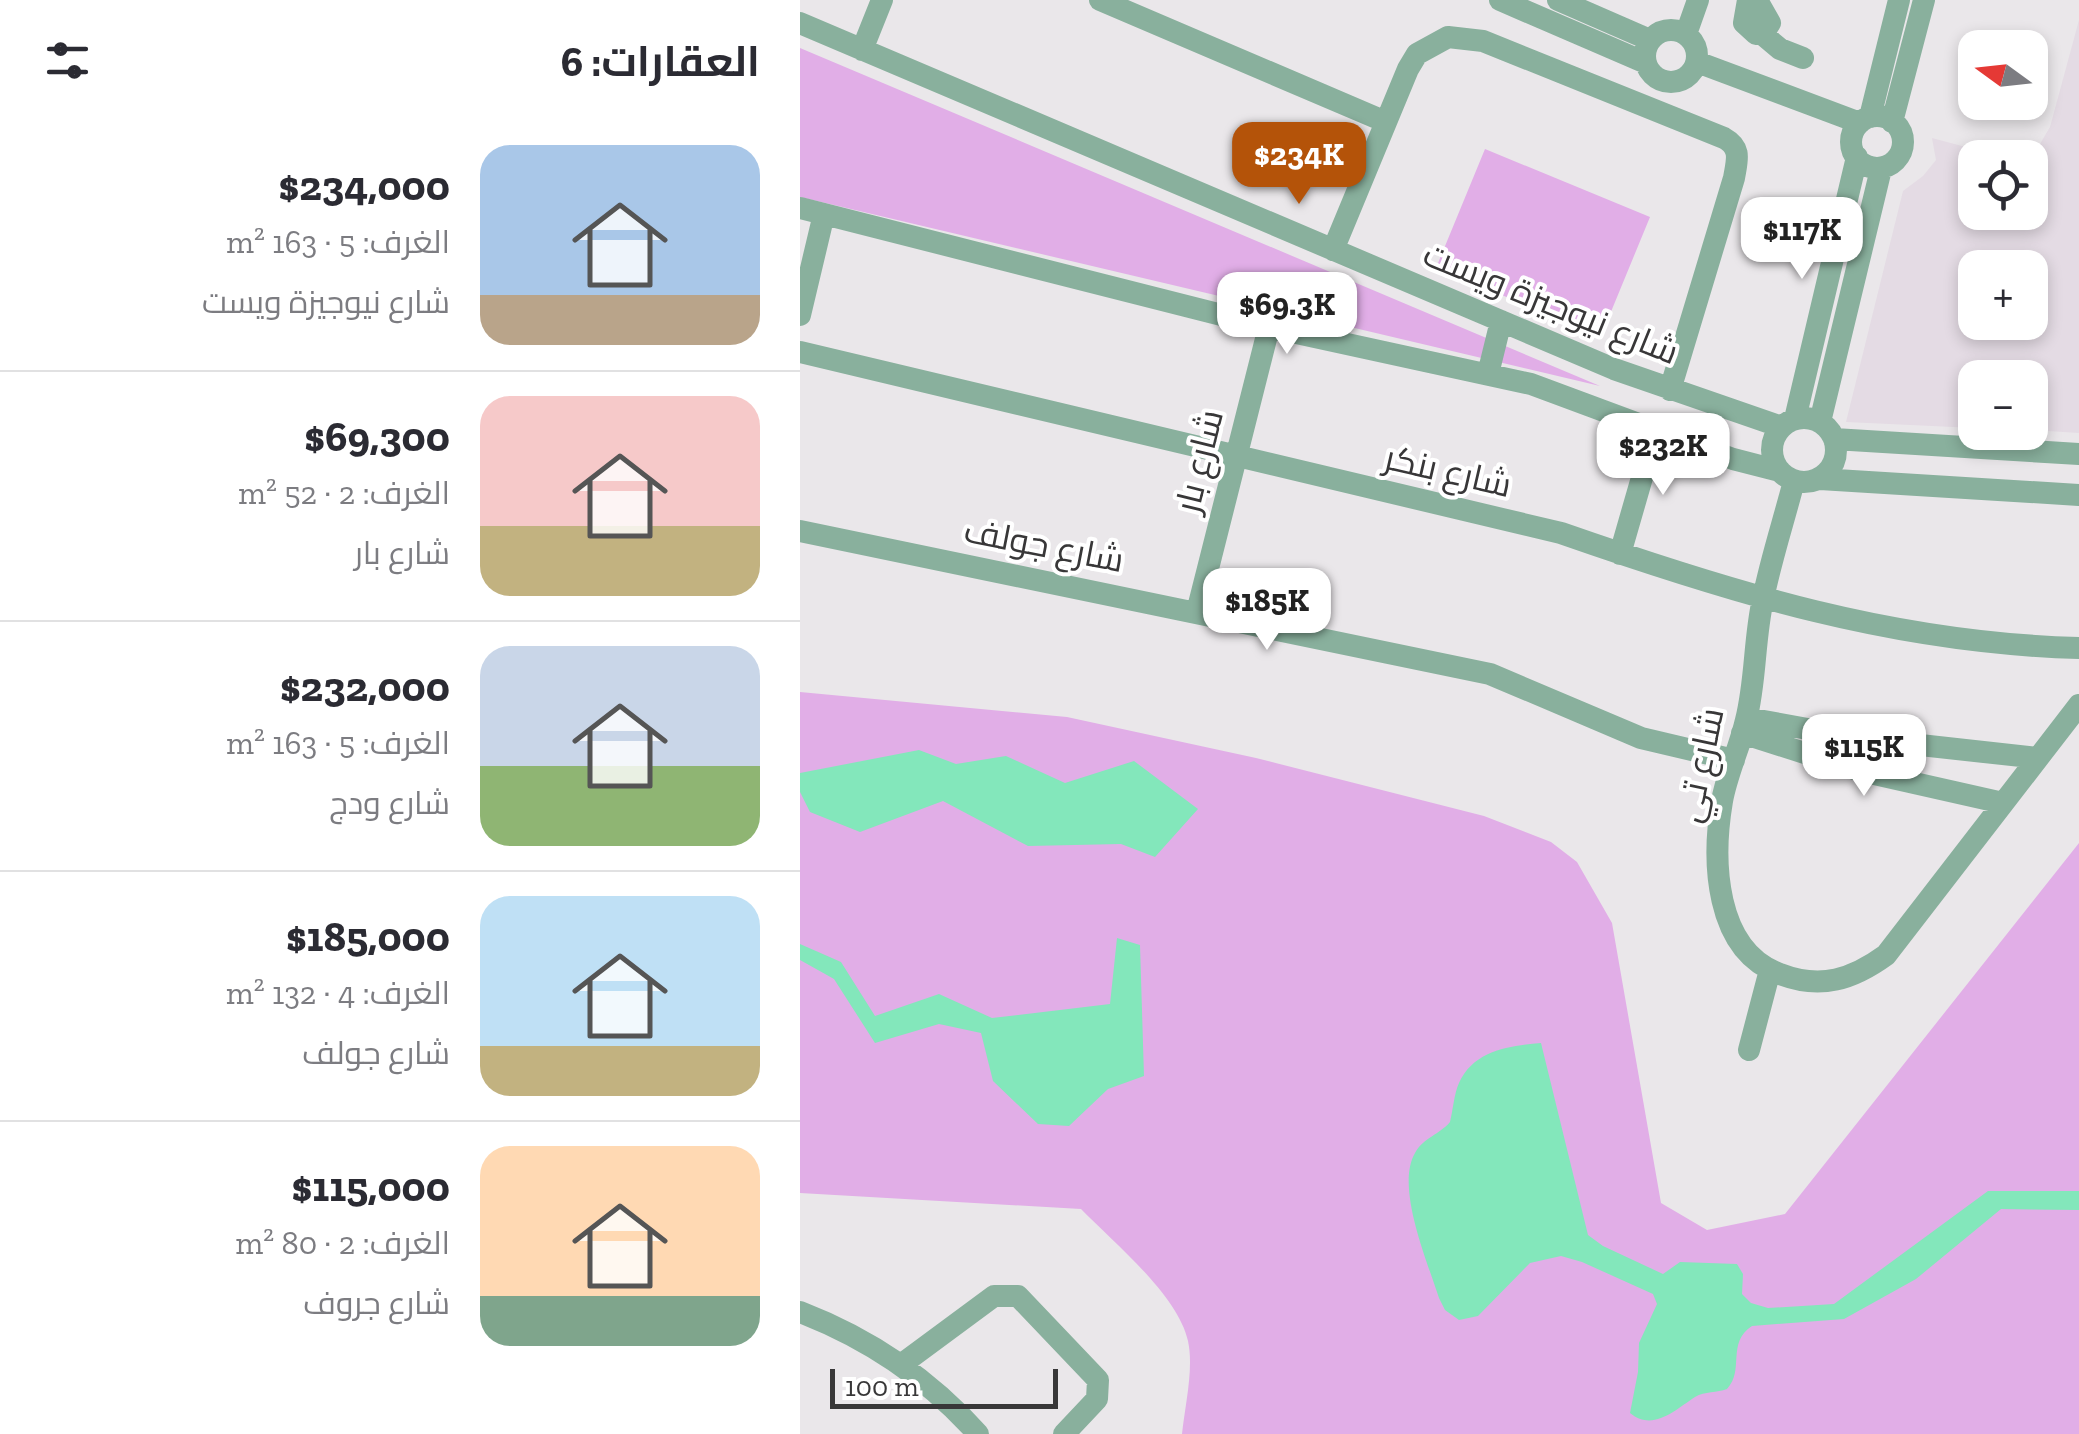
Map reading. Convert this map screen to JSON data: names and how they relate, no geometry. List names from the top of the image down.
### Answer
{
  "streets": {
    "street": [
      "شارع نيوجيزة ويست",
      "شارع بار",
      "شارع بنكر",
      "شارع جولف",
      "شارع تي"
    ]
  },
  "crossings": [
    ["شارع نيوجيزة ويست", "شارع تي"],
    ["شارع بار", "شارع بنكر"],
    ["شارع بار", "شارع جولف"],
    ["شارع بنكر", "شارع تي"],
    ["شارع جولف", "شارع تي"]
  ],
  "scale_bar": "100 m",
  "north": "left",
  "page": {
    "heading": "العقارات: 6",
    "map_buttons": ["+", "−"],
    "list": [
      {
        "name": "$234,000",
        "note": "الغرف: 5 · 163 m² · شارع نيوجيزة ويست"
      },
      {
        "name": "$69,300",
        "note": "الغرف: 2 · 52 m² · شارع بار"
      },
      {
        "name": "$232,000",
        "note": "الغرف: 5 · 163 m² · شارع ودج"
      },
      {
        "name": "$185,000",
        "note": "الغرف: 4 · 132 m² · شارع جولف"
      },
      {
        "name": "$115,000",
        "note": "الغرف: 2 · 80 m² · شارع جروف"
      }
    ],
    "price": [
      "$234K",
      "$117K",
      "$69.3K",
      "$232K",
      "$185K",
      "$115K"
    ],
    "scale": "100 m"
  }
}
